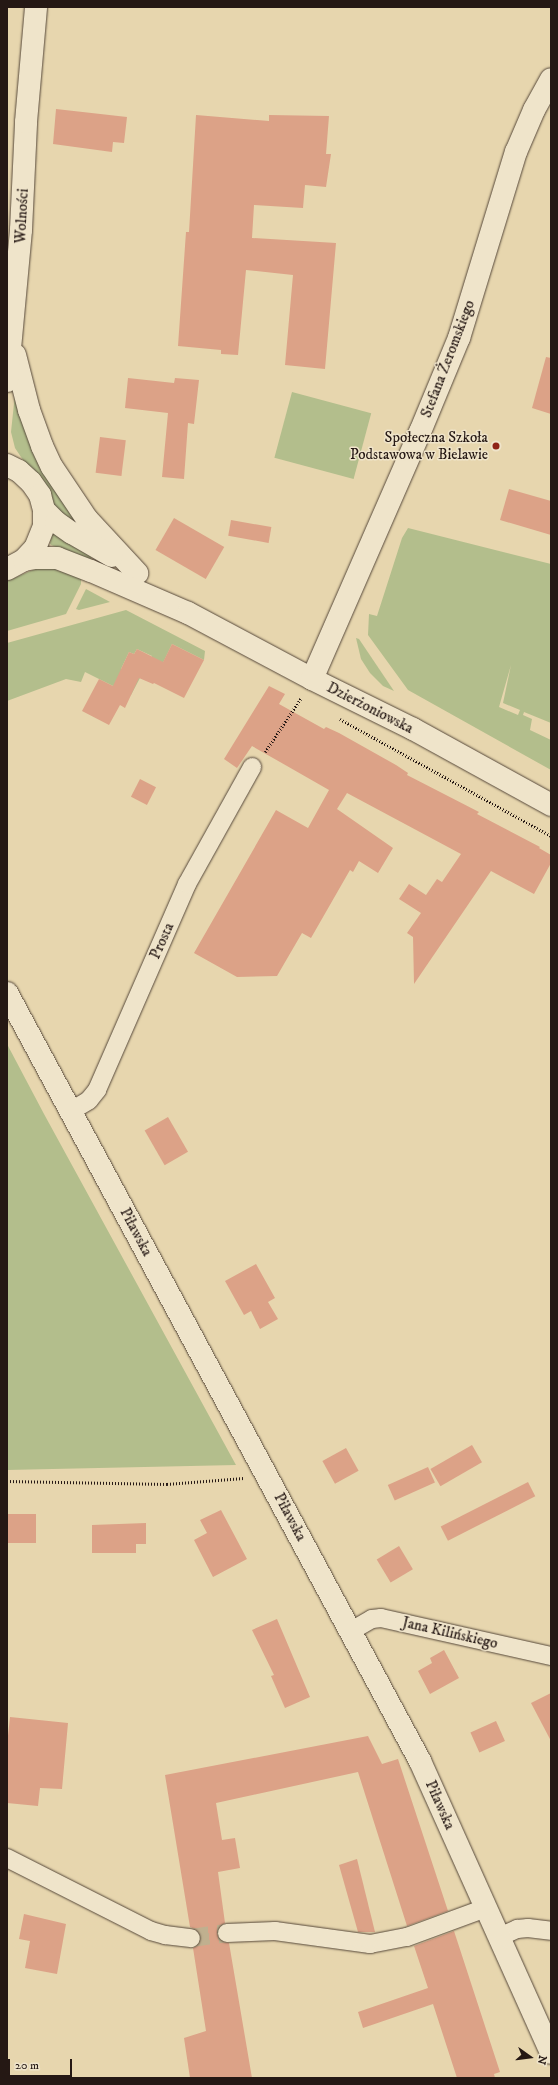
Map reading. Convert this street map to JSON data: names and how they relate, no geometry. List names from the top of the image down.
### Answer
{
  "streets": {
    "street": [
      "Wolności",
      "Stefana Żeromskiego",
      "Dzierżoniowska",
      "Prosta",
      "Piławska",
      "Jana Kilińskiego"
    ]
  },
  "crossings": [
    ["Stefana Żeromskiego", "Dzierżoniowska"],
    ["Prosta", "Piławska"],
    ["Piławska", "Jana Kilińskiego"]
  ],
  "places": ["Społeczna Szkoła Podstawowa w Bielawie"],
  "scale_bar": "20 m",
  "north": "right"
}
